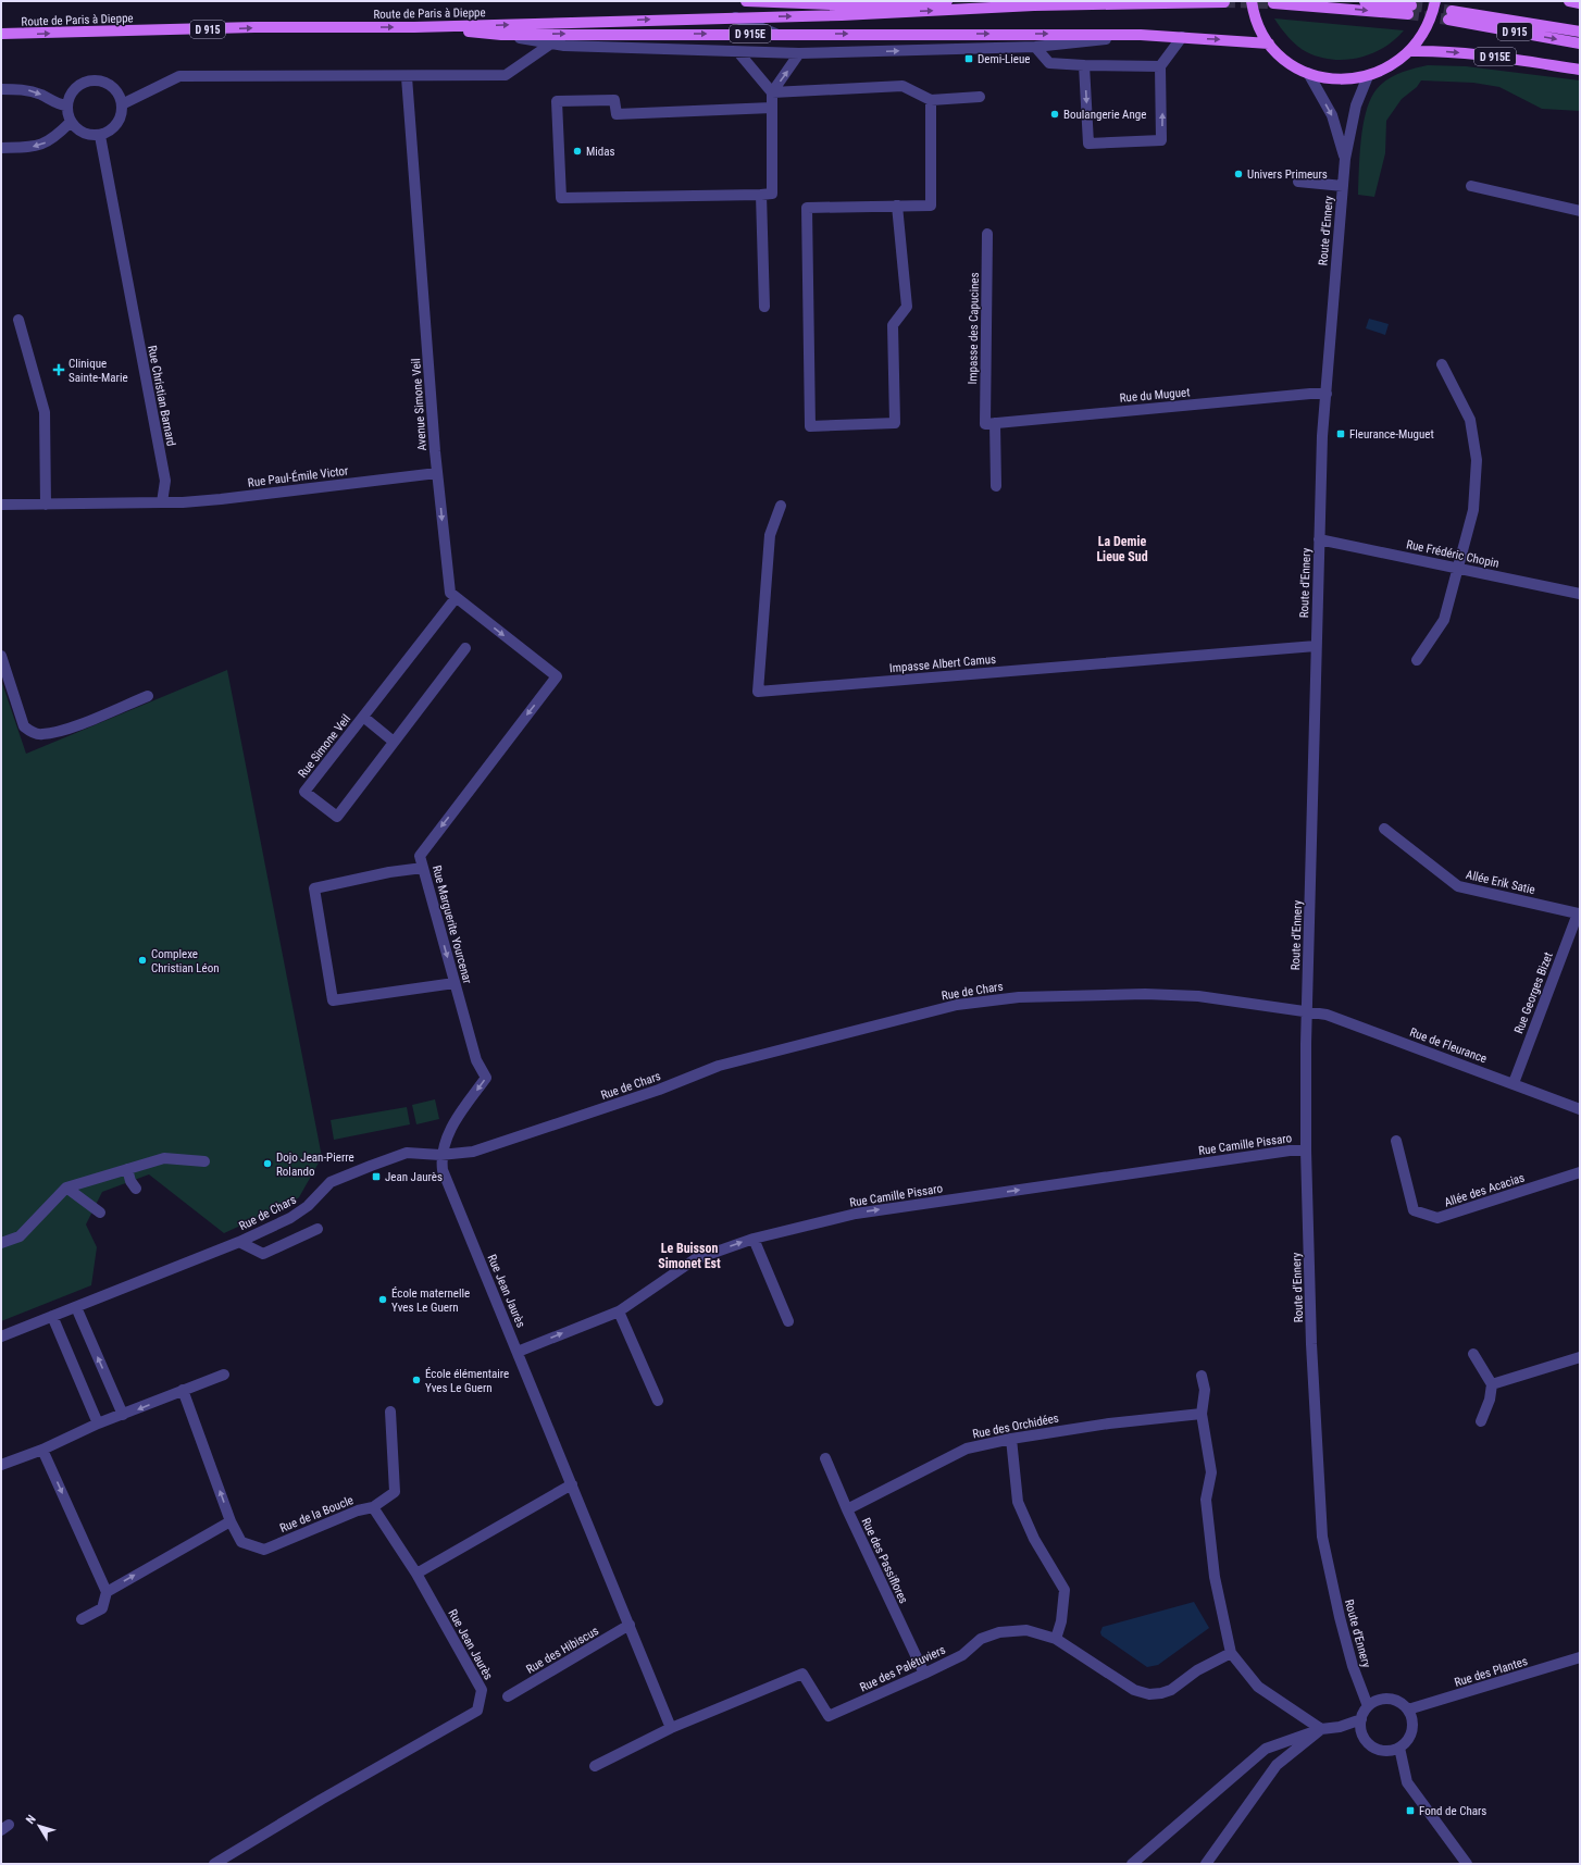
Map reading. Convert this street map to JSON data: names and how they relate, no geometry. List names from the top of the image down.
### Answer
{
  "streets": {
    "main road": ["Route de Paris à Dieppe", "D 915", "D 915E"],
    "street": [
      "Route d'Ennery",
      "Impasse des Capucines",
      "Rue du Muguet",
      "Rue Christian Barnard",
      "Avenue Simone Veil",
      "Rue Paul-Émile Victor",
      "Rue Frédéric Chopin",
      "Impasse Albert Camus",
      "Rue Simone Veil",
      "Allée Erik Satie",
      "Rue Marguerite Yourcenar",
      "Rue de Chars",
      "Rue Georges Bizet",
      "Rue de Fleurance",
      "Rue Camille Pissaro",
      "Allée des Acacias",
      "Rue Jean Jaurès",
      "Rue des Orchidées",
      "Rue de la Boucle",
      "Rue des Passiflores",
      "Rue des Hibiscus",
      "Rue des Palétuviers",
      "Rue des Plantes"
    ]
  },
  "crossings": [
    ["Route de Paris à Dieppe", "D 915E"],
    ["Route d'Ennery", "Rue du Muguet"],
    ["Route d'Ennery", "Rue Frédéric Chopin"],
    ["Route d'Ennery", "Impasse Albert Camus"],
    ["Route d'Ennery", "Rue de Chars"],
    ["Route d'Ennery", "Rue de Fleurance"],
    ["Route d'Ennery", "Rue Camille Pissaro"],
    ["Route d'Ennery", "Rue des Plantes"],
    ["Impasse des Capucines", "Rue du Muguet"],
    ["Rue Christian Barnard", "Rue Paul-Émile Victor"],
    ["Avenue Simone Veil", "Rue Paul-Émile Victor"],
    ["Avenue Simone Veil", "Rue Simone Veil"],
    ["Avenue Simone Veil", "Rue Marguerite Yourcenar"],
    ["Allée Erik Satie", "Rue Georges Bizet"],
    ["Rue Marguerite Yourcenar", "Rue de Chars"],
    ["Rue Marguerite Yourcenar", "Rue Jean Jaurès"],
    ["Rue de Chars", "Rue de Fleurance"],
    ["Rue de Chars", "Rue Jean Jaurès"],
    ["Rue Georges Bizet", "Rue de Fleurance"],
    ["Rue Camille Pissaro", "Rue Jean Jaurès"],
    ["Rue Jean Jaurès", "Rue de la Boucle"],
    ["Rue Jean Jaurès", "Rue des Hibiscus"],
    ["Rue Jean Jaurès", "Rue des Palétuviers"],
    ["Rue des Orchidées", "Rue des Passiflores"],
    ["Rue des Passiflores", "Rue des Palétuviers"]
  ],
  "one_way": [
    "Avenue Simone Veil",
    "Rue Marguerite Yourcenar",
    "Rue Camille Pissaro",
    "Rue de la Boucle"
  ],
  "districts": ["La Demie Lieue Sud", "Le Buisson Simonet Est"],
  "places": {
    "transit": [
      "Demi-Lieue",
      "Fleurance-Muguet",
      "Jean Jaurès",
      "Fond de Chars"
    ],
    "other": [
      "Boulangerie Ange",
      "Midas",
      "Univers Primeurs",
      "Complexe Christian Léon",
      "Dojo Jean-Pierre Rolando",
      "École maternelle Yves Le Guern",
      "École élémentaire Yves Le Guern"
    ],
    "health": ["Clinique Sainte-Marie"]
  },
  "north": "top left"
}
